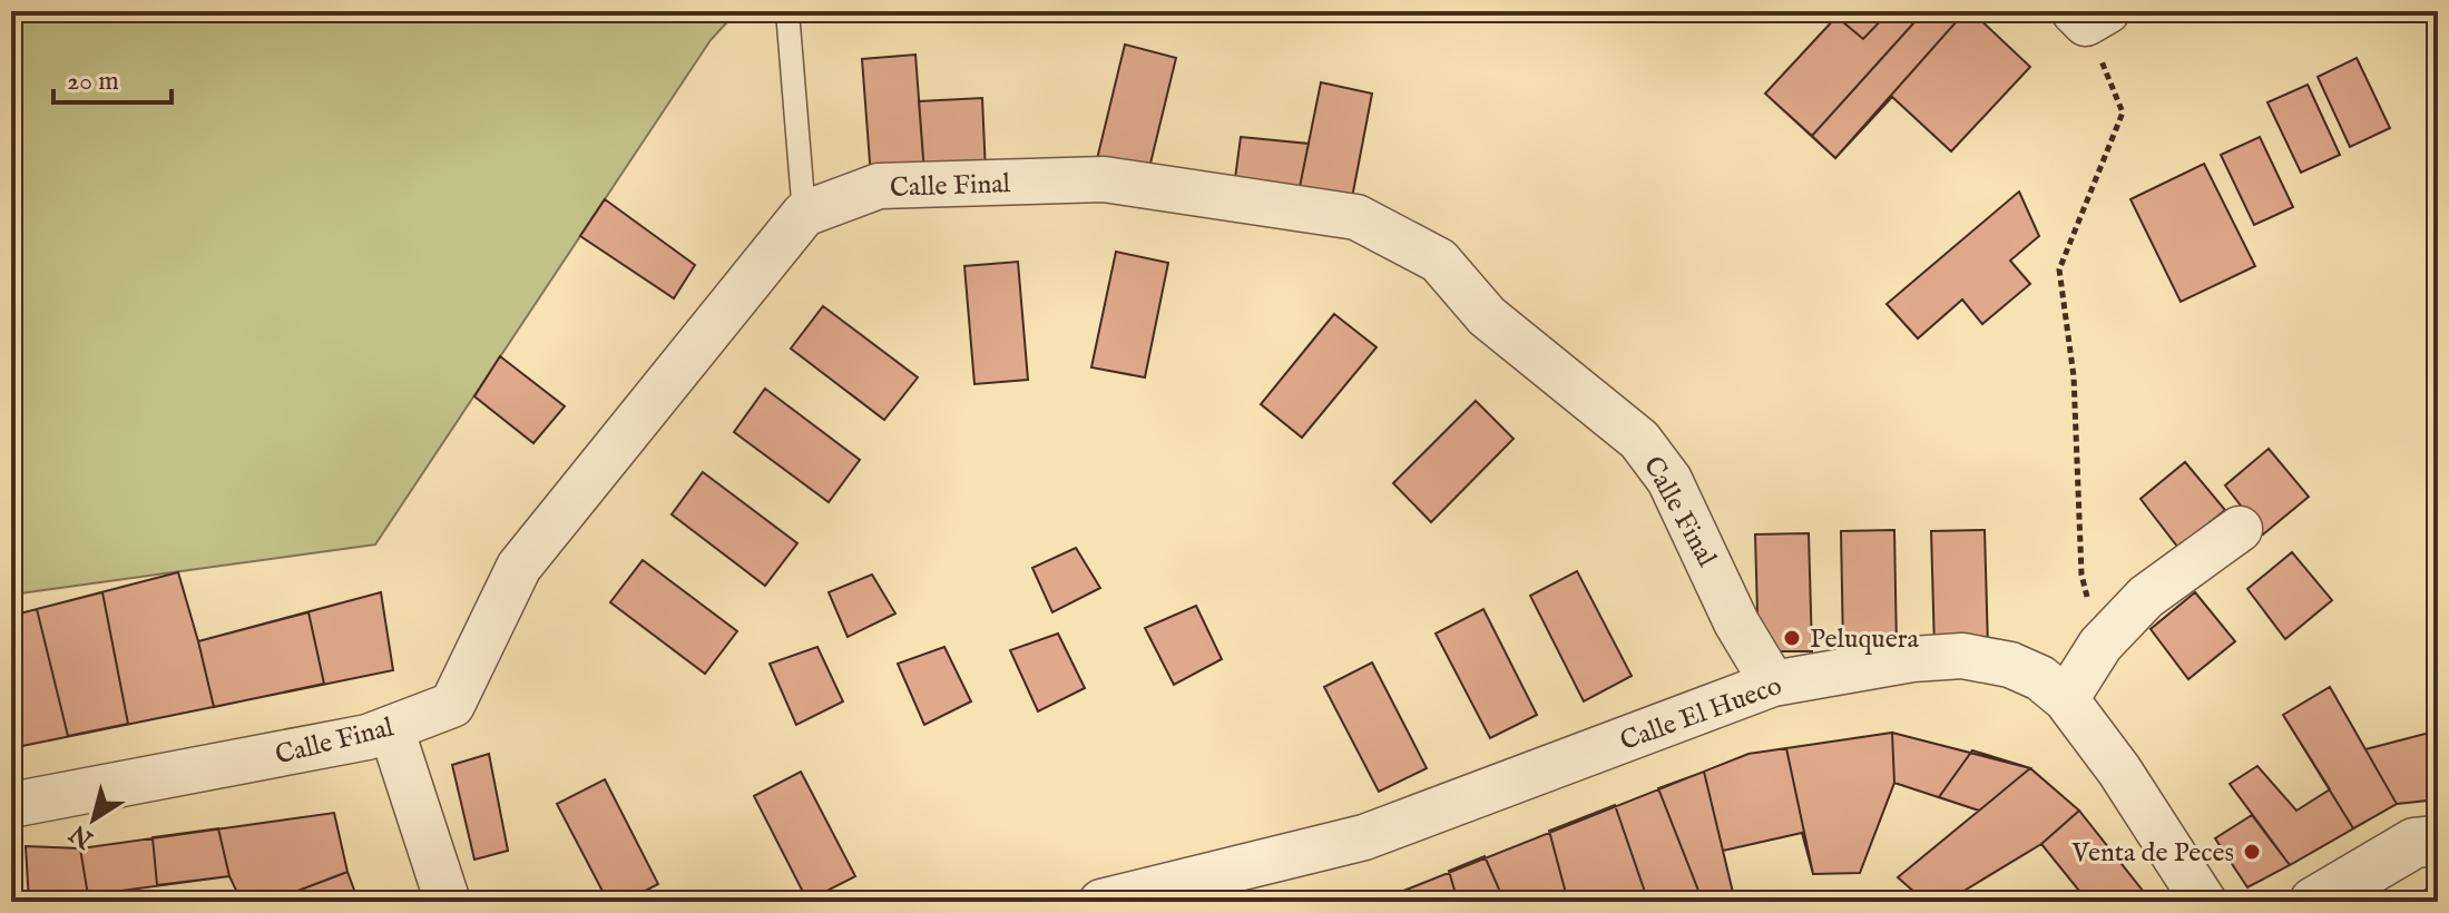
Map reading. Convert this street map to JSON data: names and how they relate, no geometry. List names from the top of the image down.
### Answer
{
  "streets": {
    "street": ["Calle Final", "Calle El Hueco"]
  },
  "crossings": [
    ["Calle Final", "Calle El Hueco"]
  ],
  "places": ["Peluquera", "Venta de Peces"],
  "scale_bar": "20 m",
  "north": "bottom left"
}
